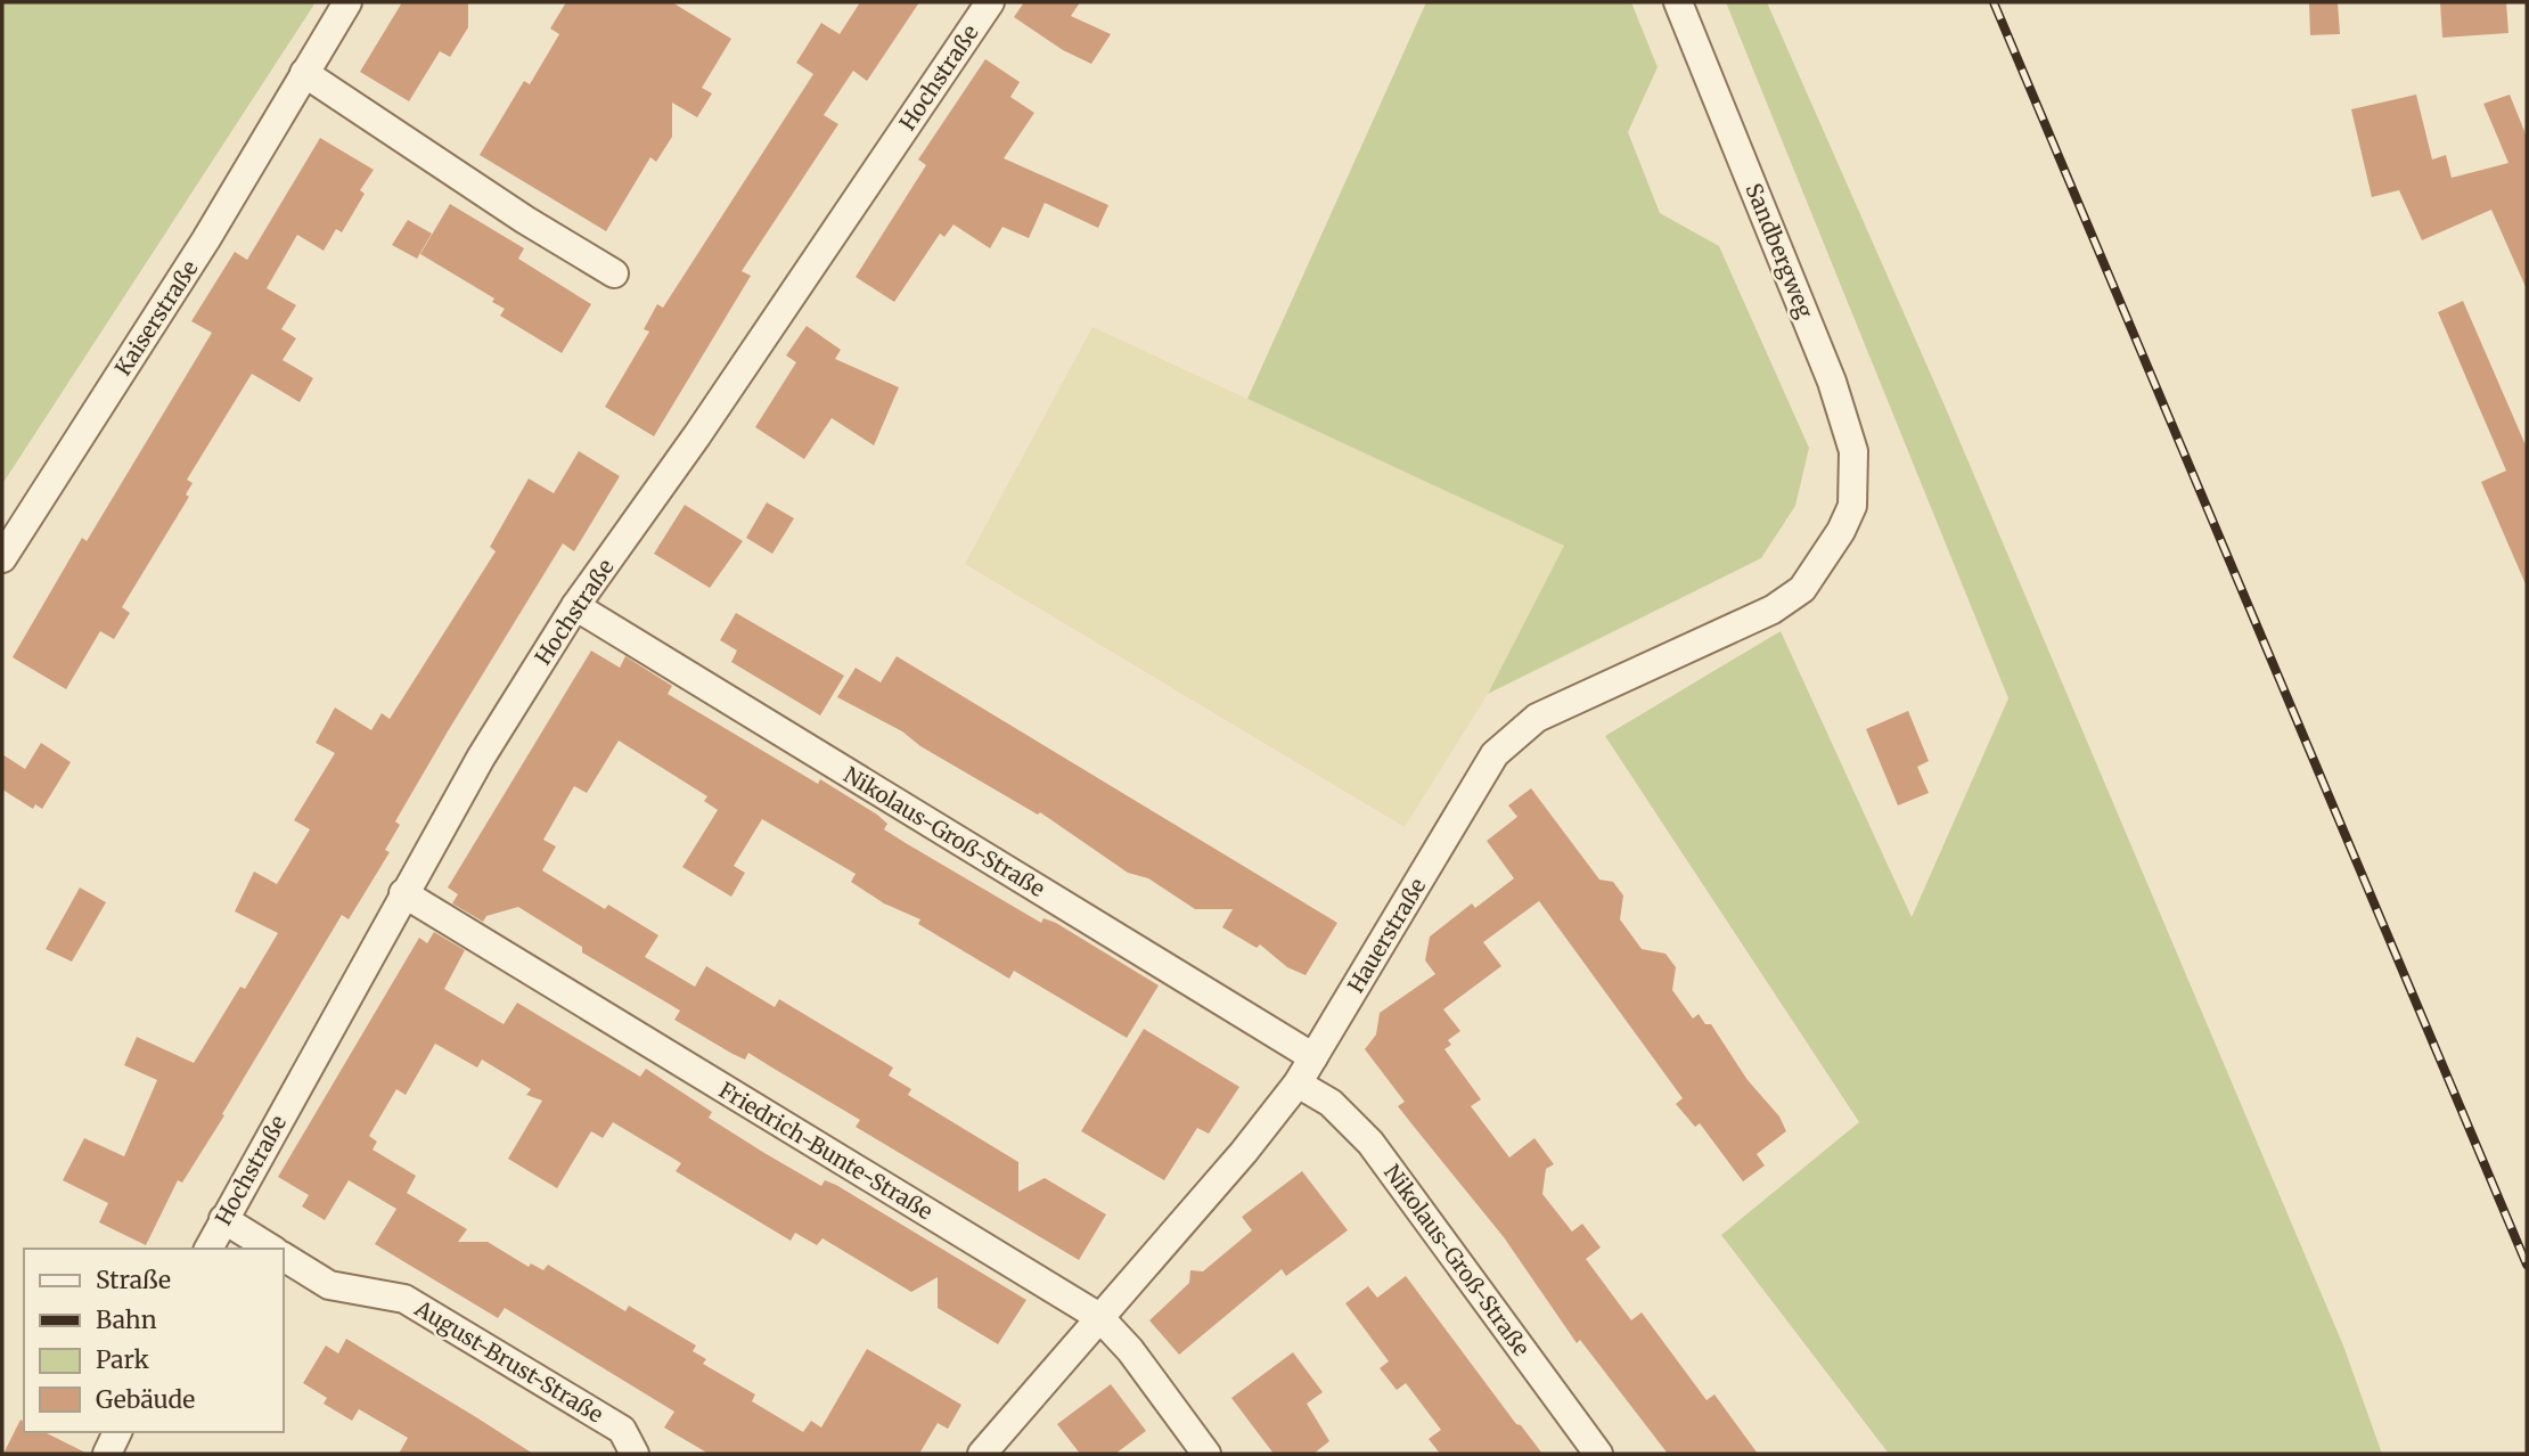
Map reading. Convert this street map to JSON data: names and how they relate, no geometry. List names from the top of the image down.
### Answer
{
  "streets": {
    "street": [
      "Hochstraße",
      "Sandbergweg",
      "Kaiserstraße",
      "Nikolaus-Groß-Straße",
      "Hauerstraße",
      "Friedrich-Bunte-Straße",
      "August-Brust-Straße"
    ]
  },
  "crossings": [
    ["Hochstraße", "Nikolaus-Groß-Straße"],
    ["Hochstraße", "Friedrich-Bunte-Straße"],
    ["Sandbergweg", "Hauerstraße"],
    ["Nikolaus-Groß-Straße", "Hauerstraße"],
    ["Hauerstraße", "Friedrich-Bunte-Straße"]
  ],
  "legend": [
    "Straße",
    "Bahn",
    "Park",
    "Gebäude"
  ]
}
